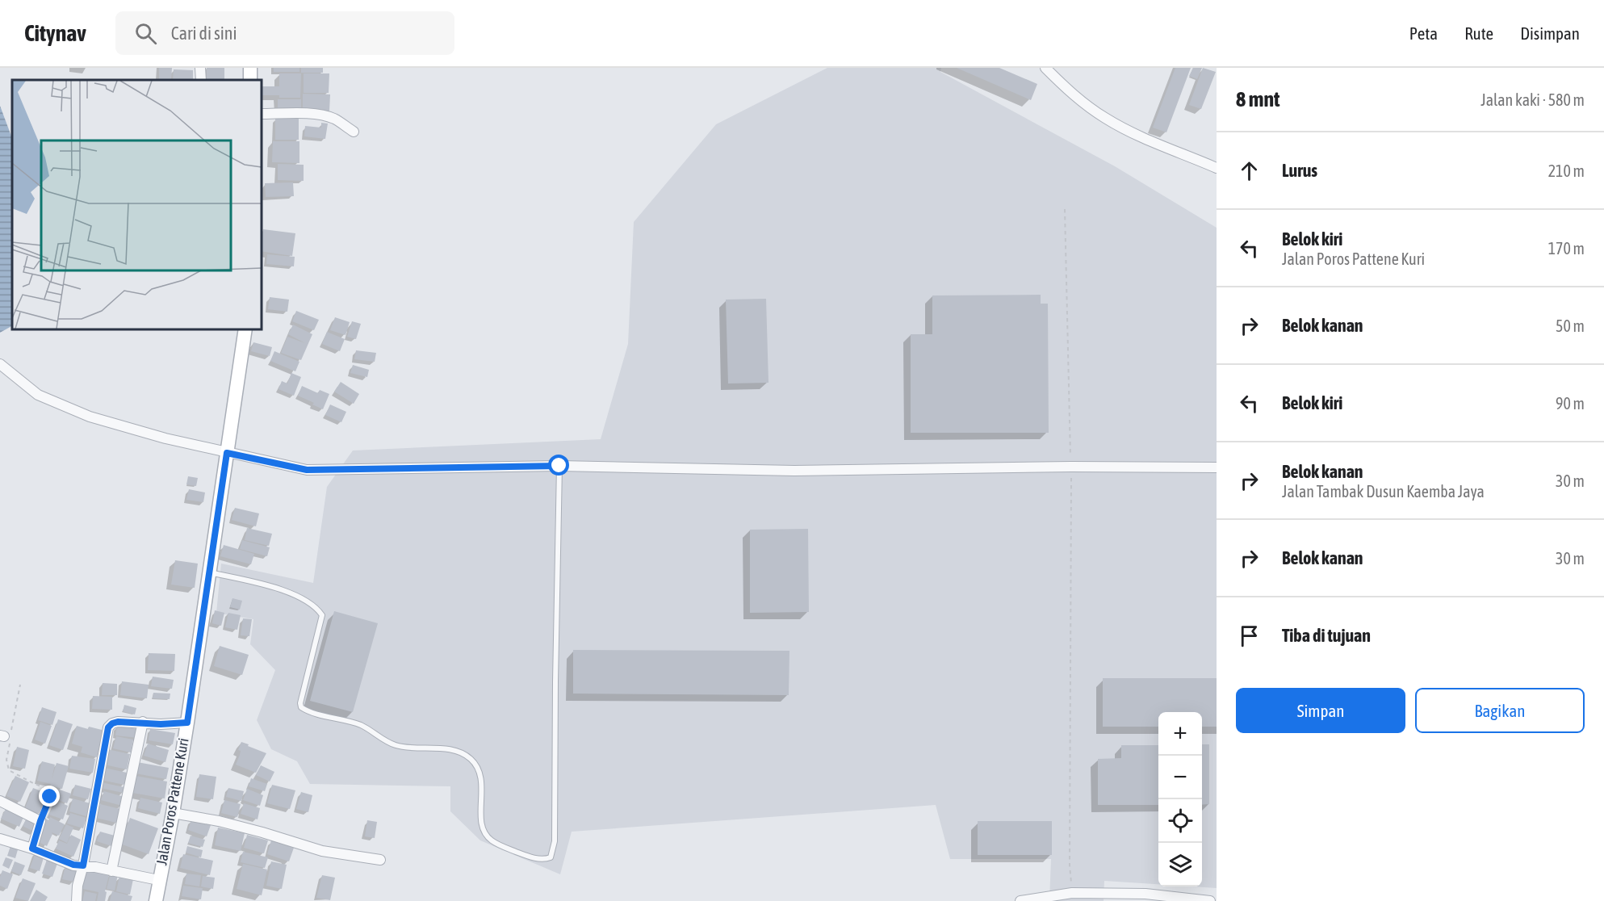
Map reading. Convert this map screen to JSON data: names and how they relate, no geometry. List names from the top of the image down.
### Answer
{
  "streets": {
    "street": ["Jalan Poros Pattene Kuri"]
  },
  "page": {
    "header": "Citynav",
    "search": "Cari di sini",
    "nav": ["Peta", "Rute", "Disimpan"],
    "heading": ["8 mnt", "Jalan kaki · 580 m"],
    "list": [
      ["Lurus", "210 m"],
      ["Belok kiri", "Jalan Poros Pattene Kuri", "170 m"],
      ["Belok kanan", "50 m"],
      ["Belok kiri", "90 m"],
      ["Belok kanan", "Jalan Tambak Dusun Kaemba Jaya", "30 m"],
      ["Belok kanan", "30 m"],
      "Tiba di tujuan"
    ],
    "buttons": ["Simpan", "Bagikan"],
    "map_buttons": ["+", "−"]
  }
}
